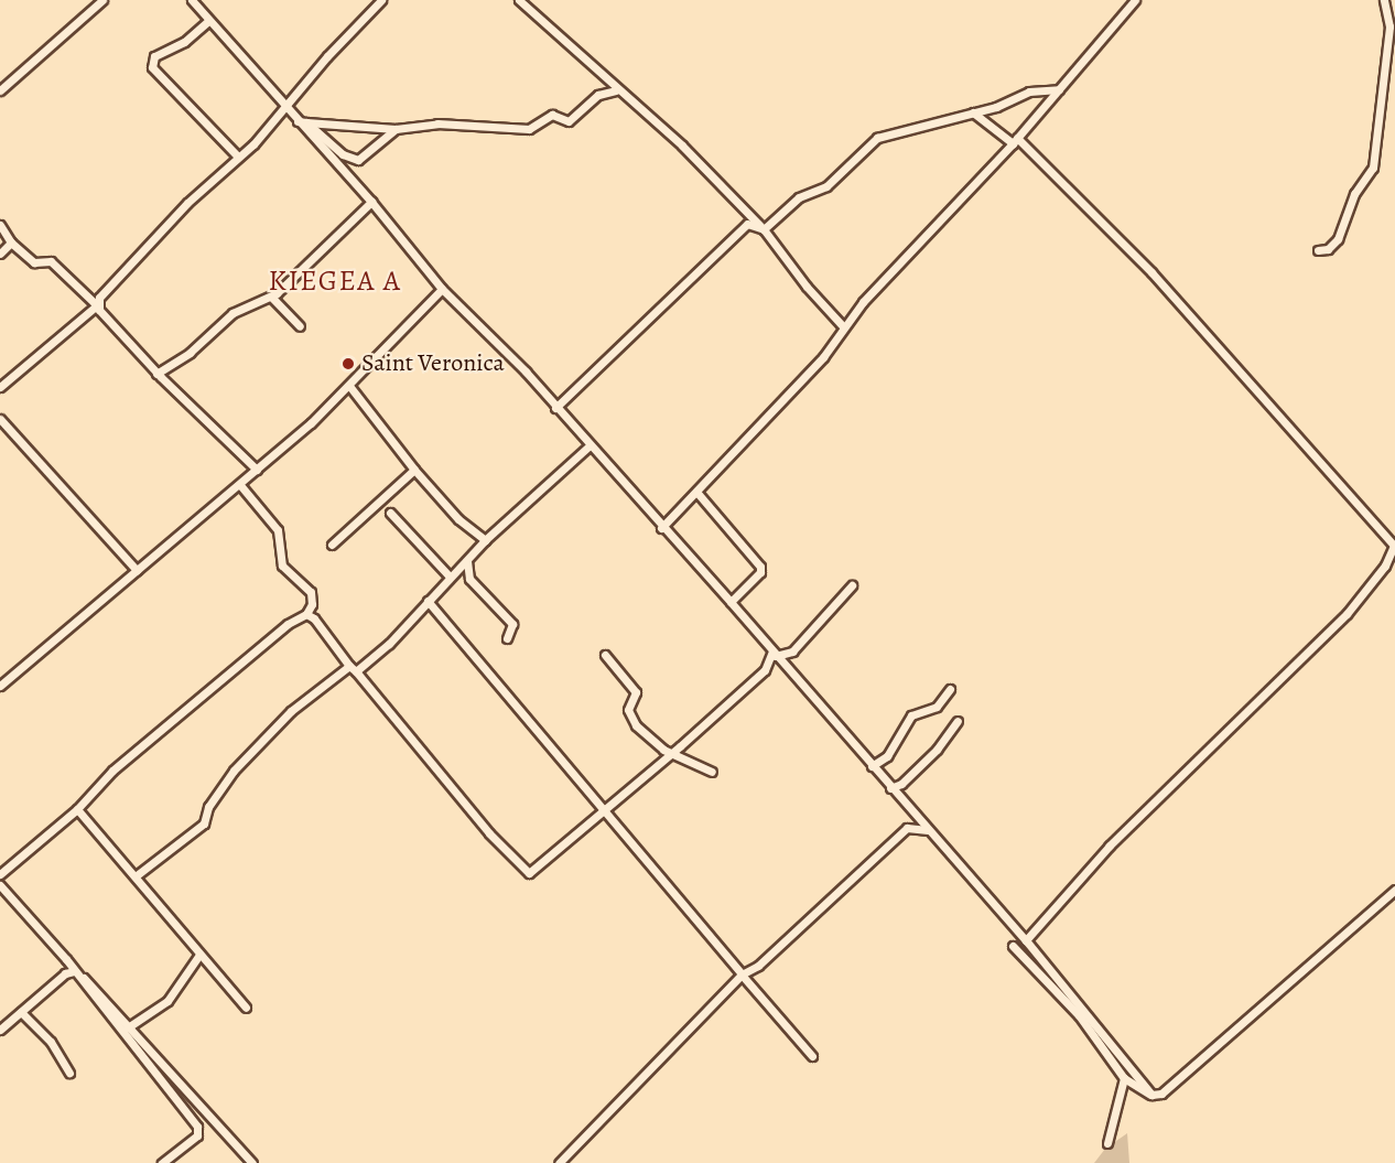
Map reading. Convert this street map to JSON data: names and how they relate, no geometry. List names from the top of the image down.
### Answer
{
  "districts": ["KIEGEA A"],
  "places": ["Saint Veronica"]
}
